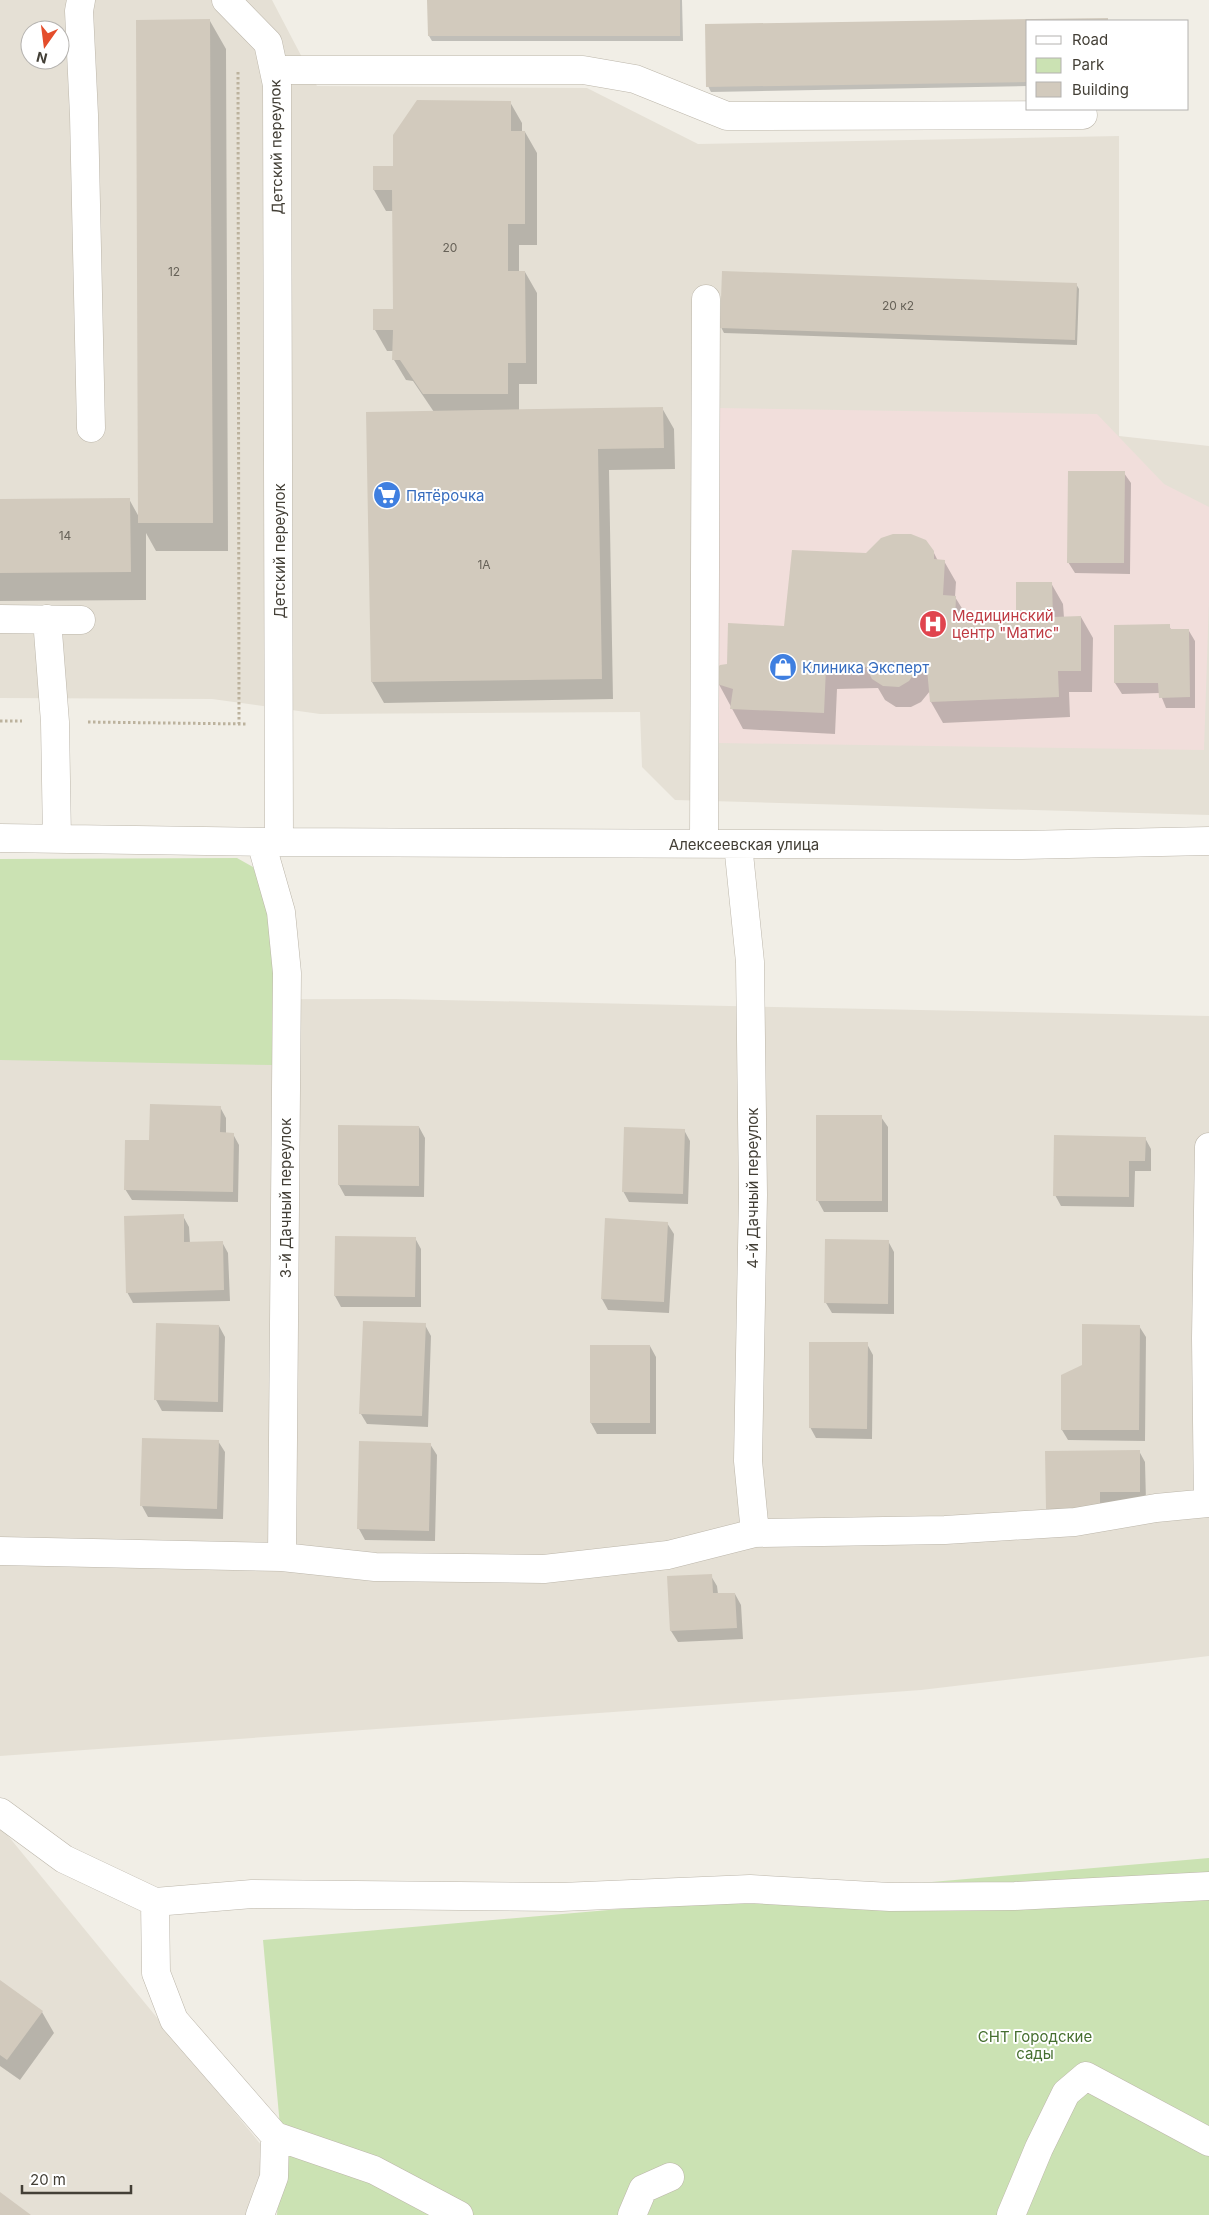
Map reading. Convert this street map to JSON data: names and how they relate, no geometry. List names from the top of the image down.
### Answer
{
  "streets": {
    "street": [
      "Детский переулок",
      "Алексеевская улица",
      "4-й Дачный переулок",
      "3-й Дачный переулок"
    ]
  },
  "crossings": [
    ["Детский переулок", "Алексеевская улица"],
    ["Детский переулок", "3-й Дачный переулок"],
    ["Алексеевская улица", "4-й Дачный переулок"],
    ["Алексеевская улица", "3-й Дачный переулок"]
  ],
  "parks": ["СНТ Городские сады"],
  "places": {
    "supermarket": ["Пятёрочка"],
    "hospital": ["Медицинский центр \"Матис\""],
    "shop": ["Клиника Эксперт"]
  },
  "house_numbers": [
    "20",
    "12",
    "20 к2",
    "14",
    "1А"
  ],
  "legend": ["Road", "Park", "Building"],
  "scale_bar": "20 m",
  "north": "bottom"
}
